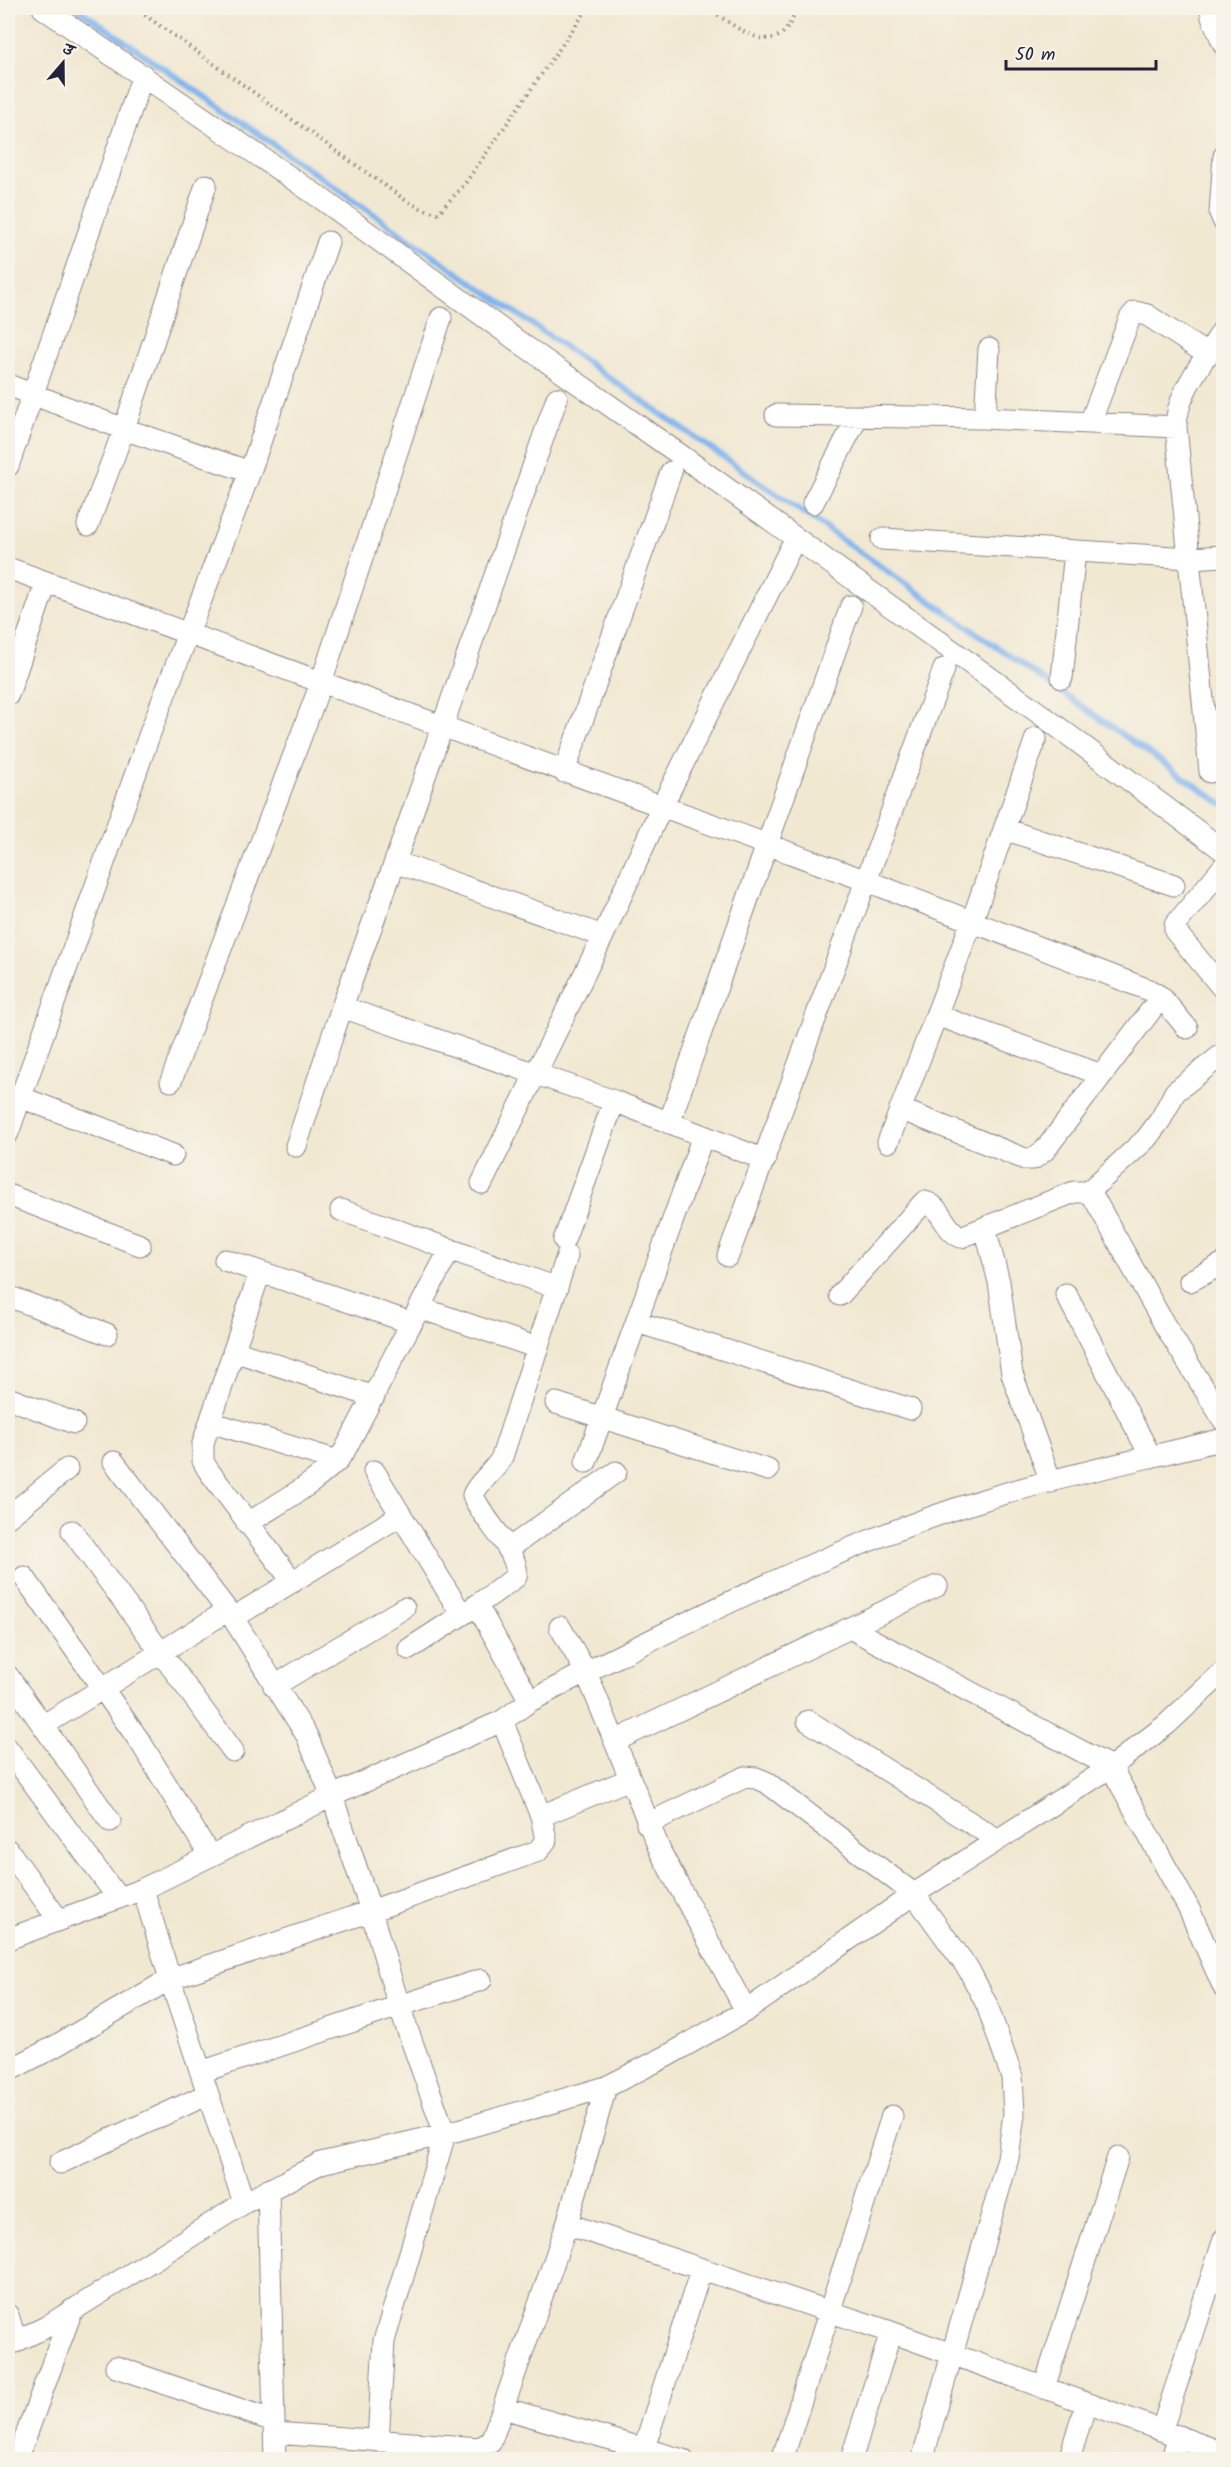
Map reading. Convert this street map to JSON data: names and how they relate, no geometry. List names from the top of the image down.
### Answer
{
  "scale_bar": "50 m",
  "north": "top"
}
